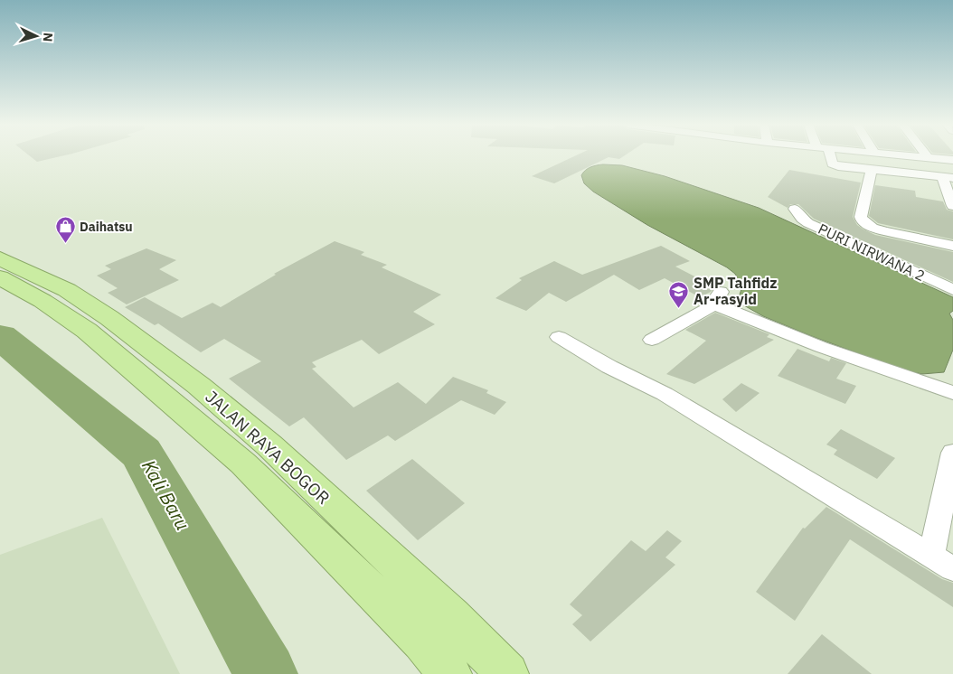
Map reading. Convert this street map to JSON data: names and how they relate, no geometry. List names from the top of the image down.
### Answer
{
  "streets": {
    "highway": ["JALAN RAYA BOGOR"],
    "street": ["PURI NIRWANA 2"]
  },
  "water": ["Kali Baru"],
  "places": {
    "shop": ["Daihatsu"],
    "school or university": ["SMP Tahfidz Ar-rasyid"]
  },
  "north": "right"
}
